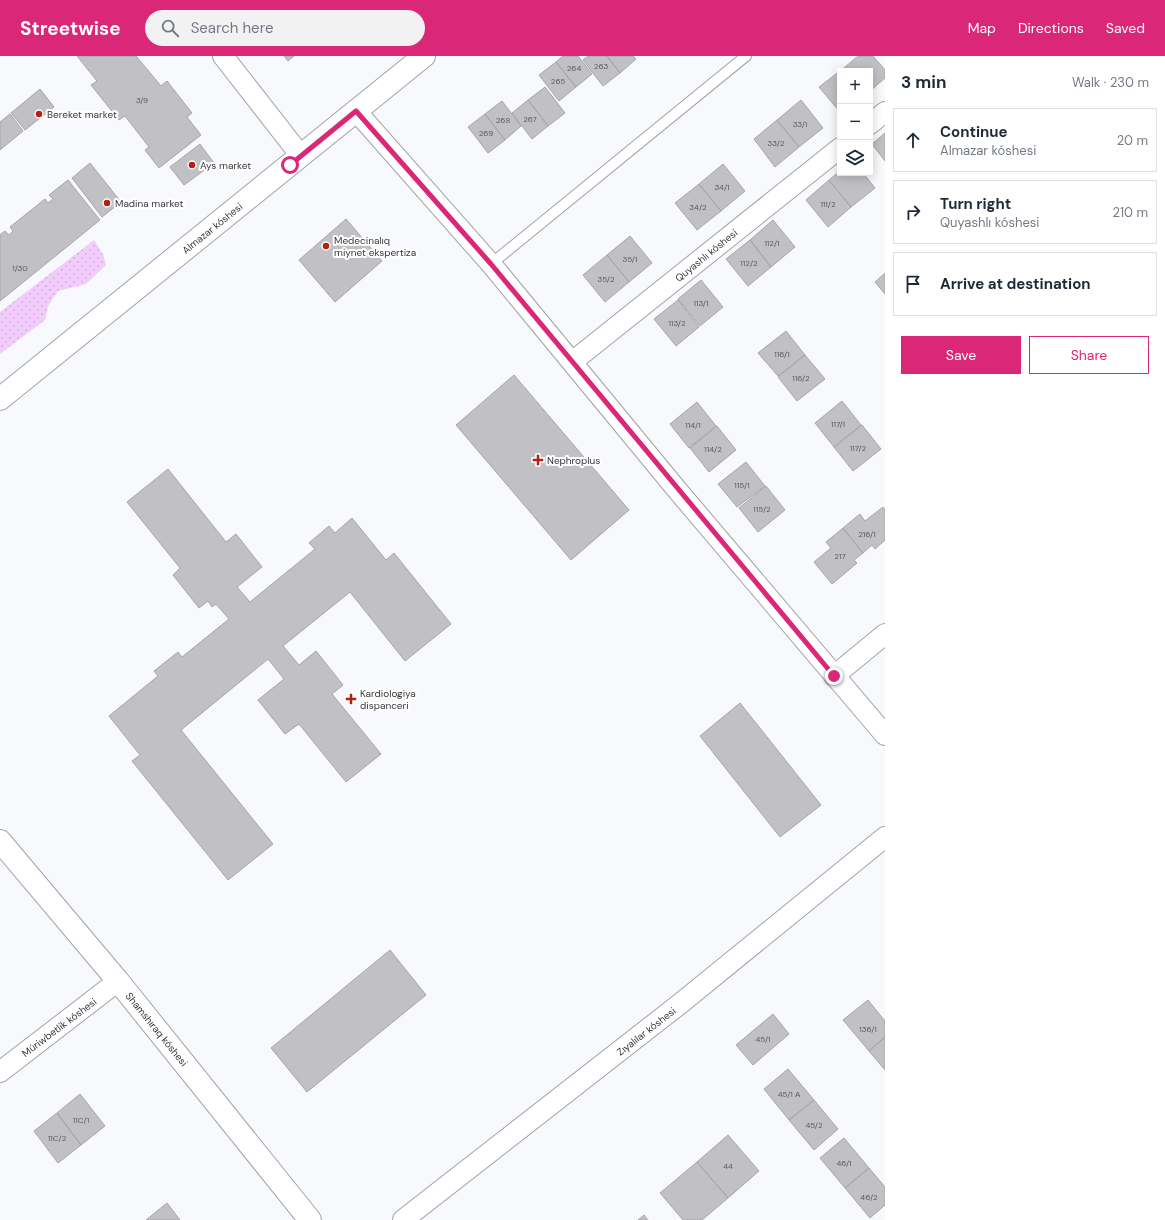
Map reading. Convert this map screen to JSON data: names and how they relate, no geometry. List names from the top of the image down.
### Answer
{
  "streets": {
    "street": [
      "Almazar kóshesi",
      "Quyashlı kóshesi",
      "Múriwbetlik kóshesi",
      "Shamshıraq kóshesi",
      "Zıyalılar kóshesi"
    ]
  },
  "crossings": [
    ["Múriwbetlik kóshesi", "Shamshıraq kóshesi"]
  ],
  "places": {
    "other": [
      "Bereket market",
      "Ays market",
      "Madina market",
      "Medecinalıq miynet ekspertiza"
    ],
    "health": ["Nephroplus", "Kardiologiya dispanceri"]
  },
  "house_numbers": [
    "263",
    "264",
    "265",
    "3/9",
    "267",
    "268",
    "33/1",
    "269",
    "33/2",
    "34/1",
    "111/2",
    "34/2",
    "112/1",
    "35/1",
    "112/2",
    "1/30",
    "35/2",
    "113/1",
    "113/2",
    "116/1",
    "116/2",
    "117/1",
    "114/1",
    "117/2",
    "114/2",
    "115/1",
    "115/2",
    "216/1",
    "217",
    "136/1",
    "45/1",
    "45/1 А",
    "11С/1",
    "45/2",
    "11С/2",
    "46/1",
    "44",
    "46/2"
  ],
  "page": {
    "header": "Streetwise",
    "search": "Search here",
    "nav": ["Map", "Directions", "Saved"],
    "heading": ["3 min", "Walk · 230 m"],
    "map_buttons": ["+", "−"],
    "list": [
      ["Continue", "Almazar kóshesi", "20 m"],
      ["Turn right", "Quyashlı kóshesi", "210 m"],
      "Arrive at destination"
    ],
    "buttons": ["Save", "Share"]
  }
}
